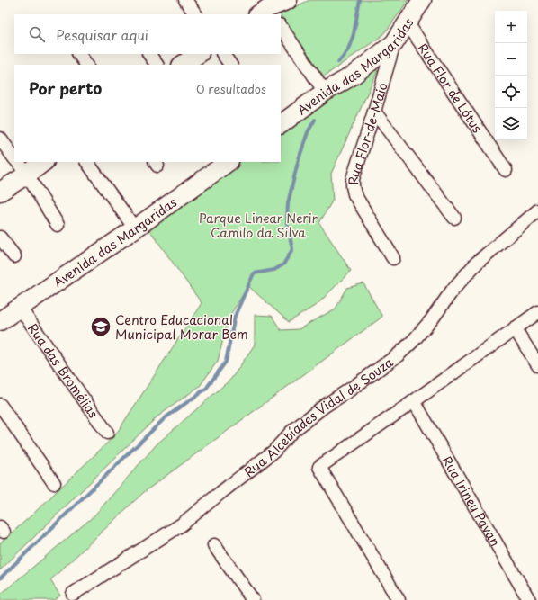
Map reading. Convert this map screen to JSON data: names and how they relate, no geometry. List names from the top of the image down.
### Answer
{
  "streets": {
    "street": [
      "Avenida das Margaridas",
      "Rua Flor de Lótus",
      "Rua Flor-de-Maio",
      "Rua das Bromélias",
      "Rua Alcebíades Vidal de Souza",
      "Rua Irineu Pavan"
    ]
  },
  "crossings": [
    ["Avenida das Margaridas", "Rua Flor de Lótus"],
    ["Avenida das Margaridas", "Rua Flor-de-Maio"],
    ["Avenida das Margaridas", "Rua das Bromélias"]
  ],
  "parks": ["Parque Linear Nerir Camilo da Silva"],
  "places": {
    "school or university": ["Centro Educacional Municipal Morar Bem"]
  },
  "page": {
    "map_buttons": ["+", "−"],
    "search": "Pesquisar aqui",
    "heading": ["Por perto", "0 resultados"]
  }
}
